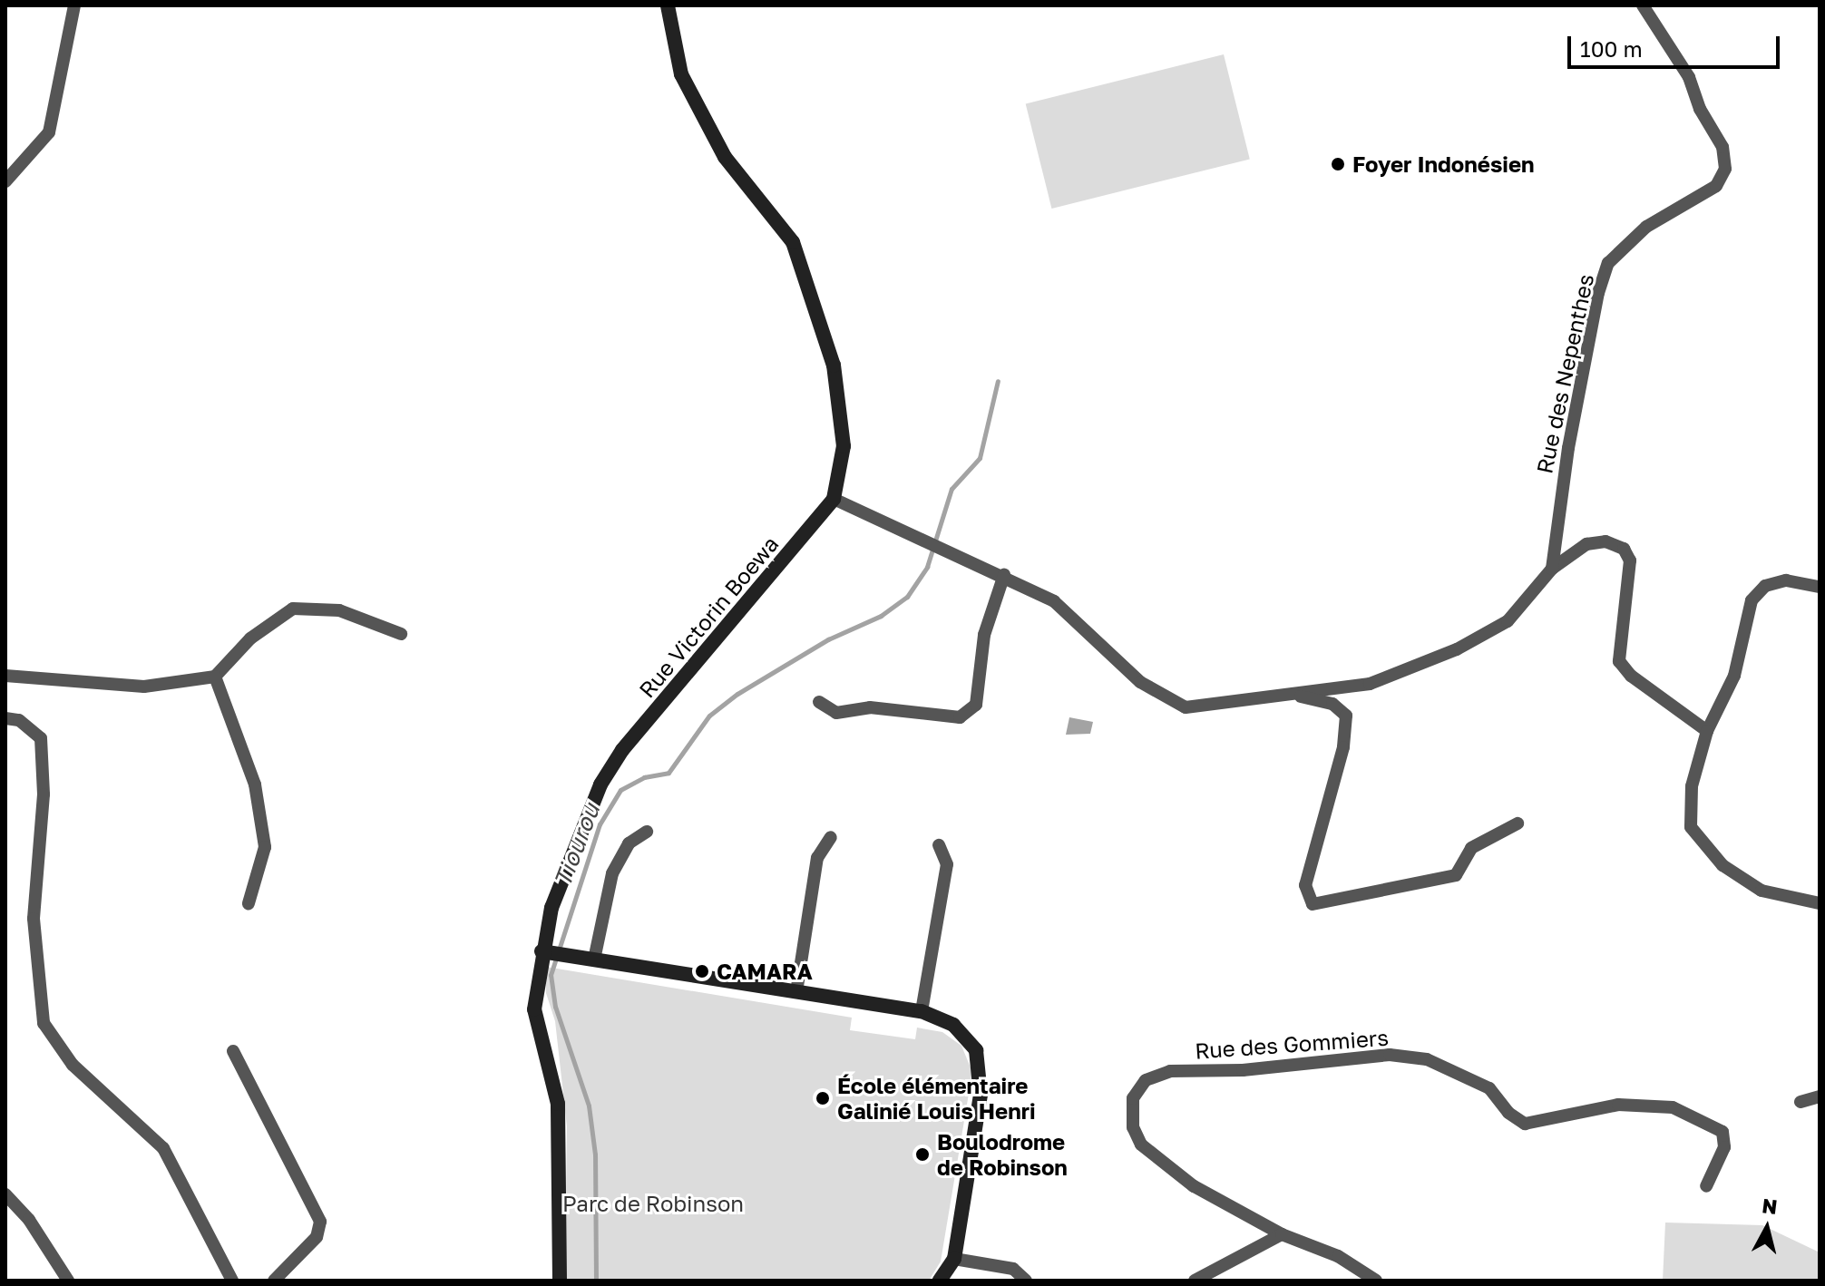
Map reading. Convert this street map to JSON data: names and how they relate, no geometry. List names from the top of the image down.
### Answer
{
  "streets": {
    "street": ["Rue des Nepenthes", "Rue Victorin Boewa", "Rue des Gommiers"]
  },
  "water": ["Tiourou"],
  "parks": ["Parc de Robinson"],
  "places": [
    "Foyer Indonésien",
    "CAMARA",
    "École élémentaire Galinié Louis Henri",
    "Boulodrome de Robinson"
  ],
  "scale_bar": "100 m",
  "north": "top"
}
